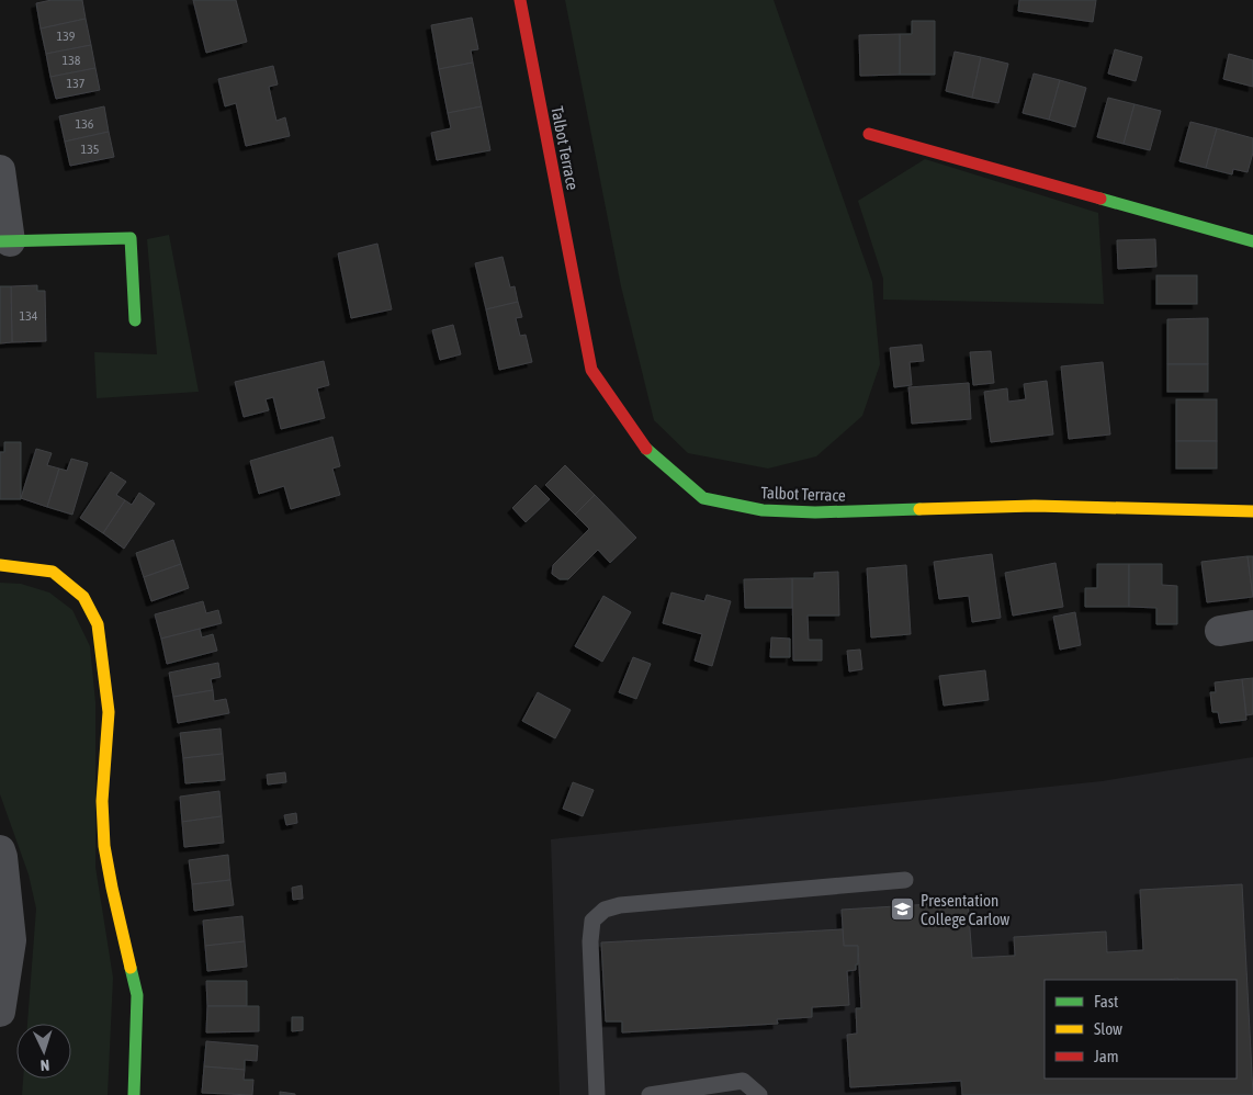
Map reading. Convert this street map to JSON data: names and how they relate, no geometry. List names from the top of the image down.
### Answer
{
  "streets": {
    "street": ["Talbot Terrace"]
  },
  "places": {
    "school or university": ["Presentation College Carlow"]
  },
  "house_numbers": [
    "139",
    "138",
    "137",
    "136",
    "135",
    "134"
  ],
  "legend": ["Fast", "Slow", "Jam"],
  "north": "bottom"
}
